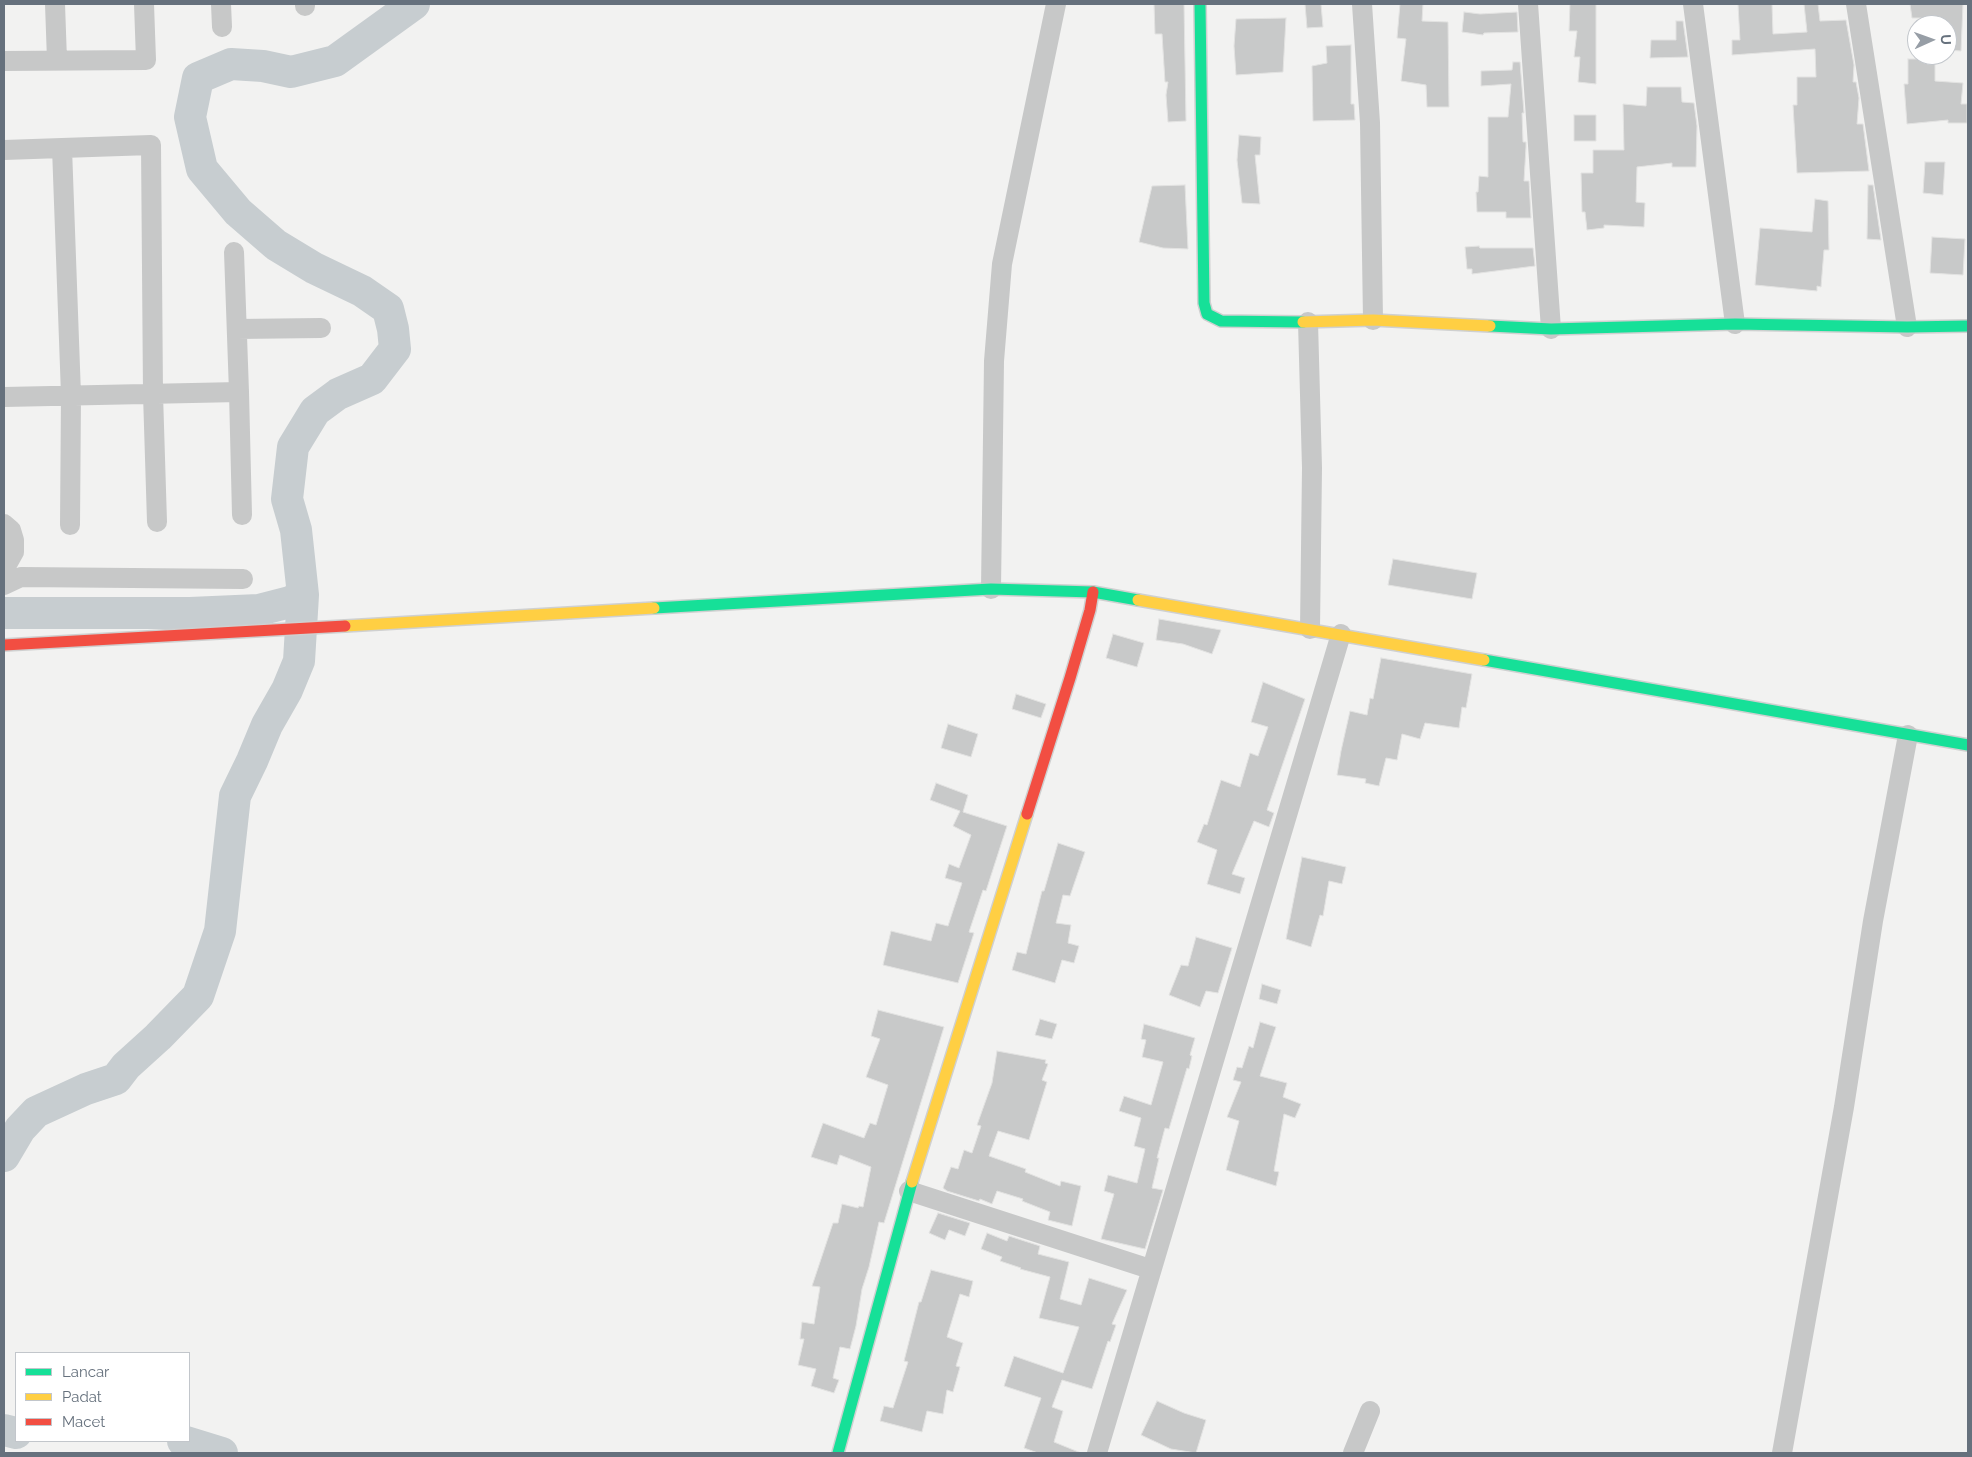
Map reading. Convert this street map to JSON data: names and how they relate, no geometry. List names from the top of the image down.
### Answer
{
  "legend": ["Lancar", "Padat", "Macet"],
  "north": "right"
}
